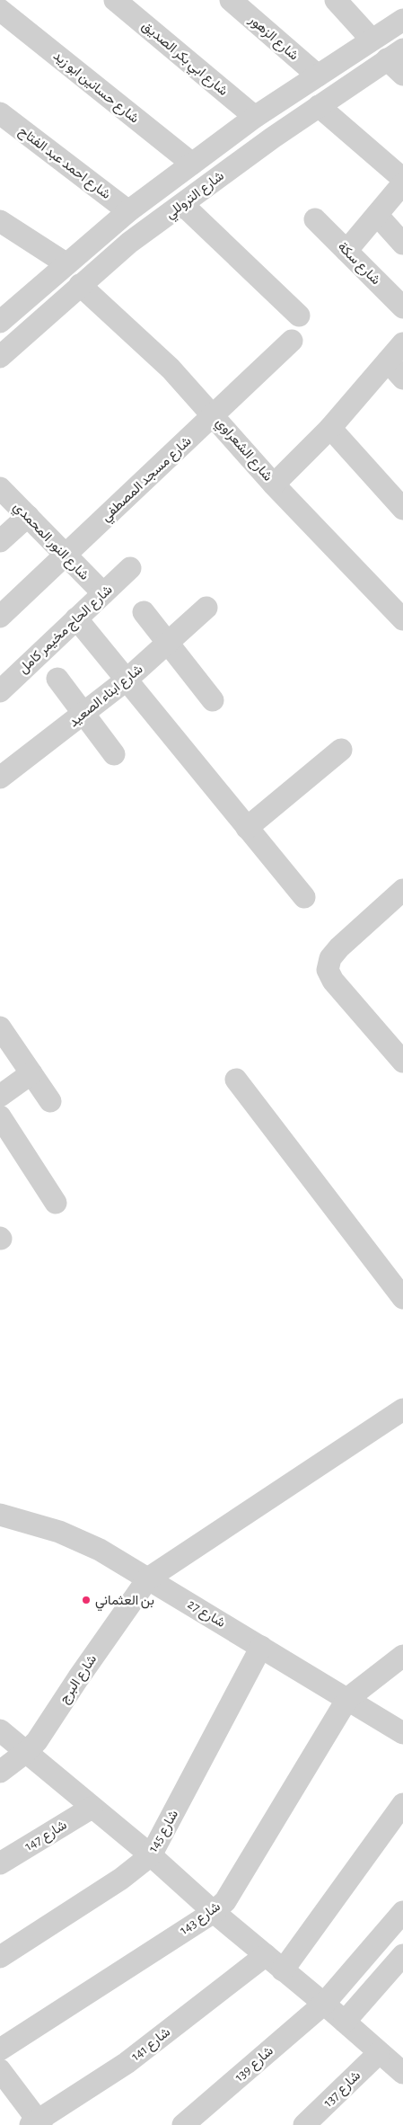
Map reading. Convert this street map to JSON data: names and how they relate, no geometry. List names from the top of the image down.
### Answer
{
  "streets": {
    "street": [
      "شارع الزهور",
      "شارع ابي بكر الصديق",
      "شارع حسانين ابو زيد",
      "شارع احمد عبد الفتاح",
      "شارع التروللي",
      "شارع سكة",
      "شارع الشعراوي",
      "شارع مسجد المصطفي",
      "شارع النور المحمدي",
      "شارع الحاج مخيمر كامل",
      "شارع ابناء الصعيد",
      "شارع 27",
      "شارع البرج",
      "شارع 145",
      "شارع 147",
      "شارع 143",
      "شارع 141",
      "شارع 139",
      "شارع 137"
    ]
  },
  "crossings": [
    ["شارع الزهور", "شارع التروللي"],
    ["شارع ابي بكر الصديق", "شارع التروللي"],
    ["شارع حسانين ابو زيد", "شارع التروللي"],
    ["شارع احمد عبد الفتاح", "شارع التروللي"],
    ["شارع التروللي", "شارع الشعراوي"],
    ["شارع الشعراوي", "شارع مسجد المصطفي"],
    ["شارع مسجد المصطفي", "شارع النور المحمدي"],
    ["شارع النور المحمدي", "شارع الحاج مخيمر كامل"],
    ["شارع 27", "شارع البرج"],
    ["شارع 27", "شارع 145"],
    ["شارع 27", "شارع 143"]
  ],
  "places": ["بن العثماني"]
}
